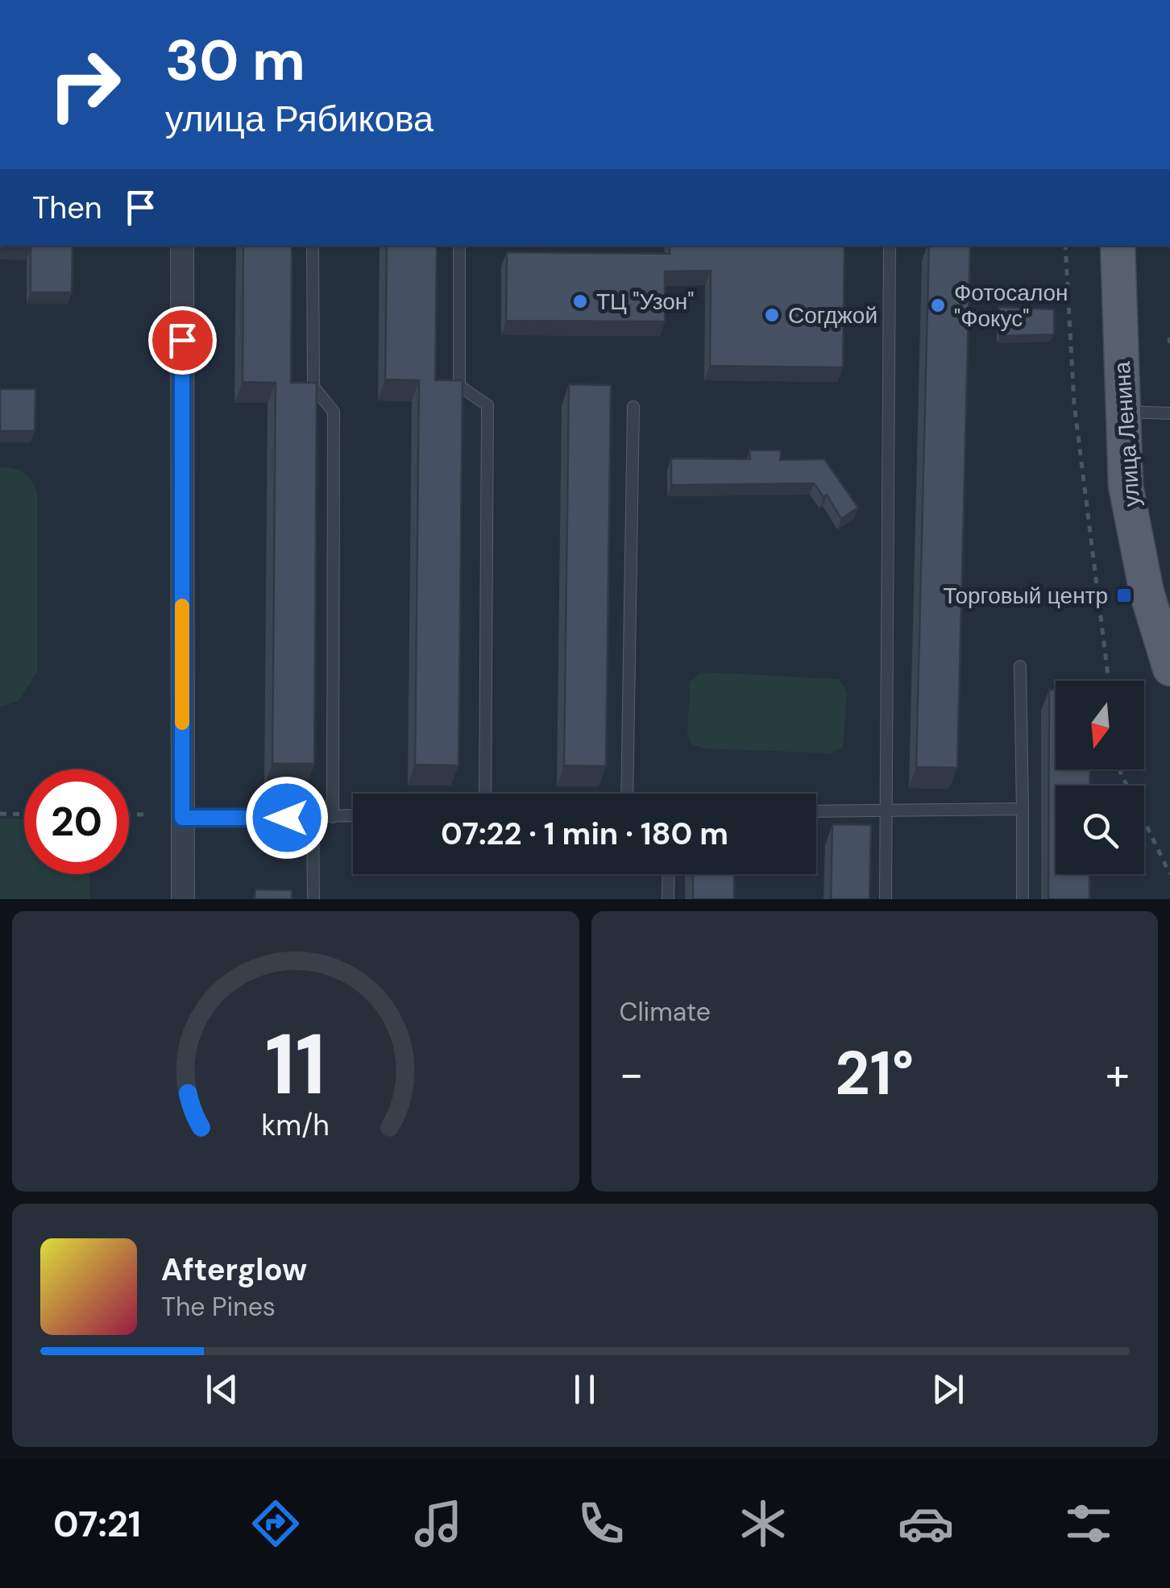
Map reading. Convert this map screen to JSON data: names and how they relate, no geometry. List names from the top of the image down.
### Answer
{
  "streets": {
    "main road": ["улица Ленина"]
  },
  "places": {
    "other": ["ТЦ \"Узон\"", "Фотосалон \"Фокус\"", "Согджой"],
    "transit": ["Торговый центр"]
  },
  "north": "bottom",
  "page": {
    "turn": ["30 m", "улица Рябикова"],
    "then": "Then",
    "limit": "20",
    "trip": "07:22 · 1 min · 180 m",
    "tile": "Climate",
    "heat": ["−", "21°", "+"],
    "song": ["Afterglow", "The Pines"],
    "tabs": "07:21",
    "gauge": ["11", "km/h"]
  }
}
